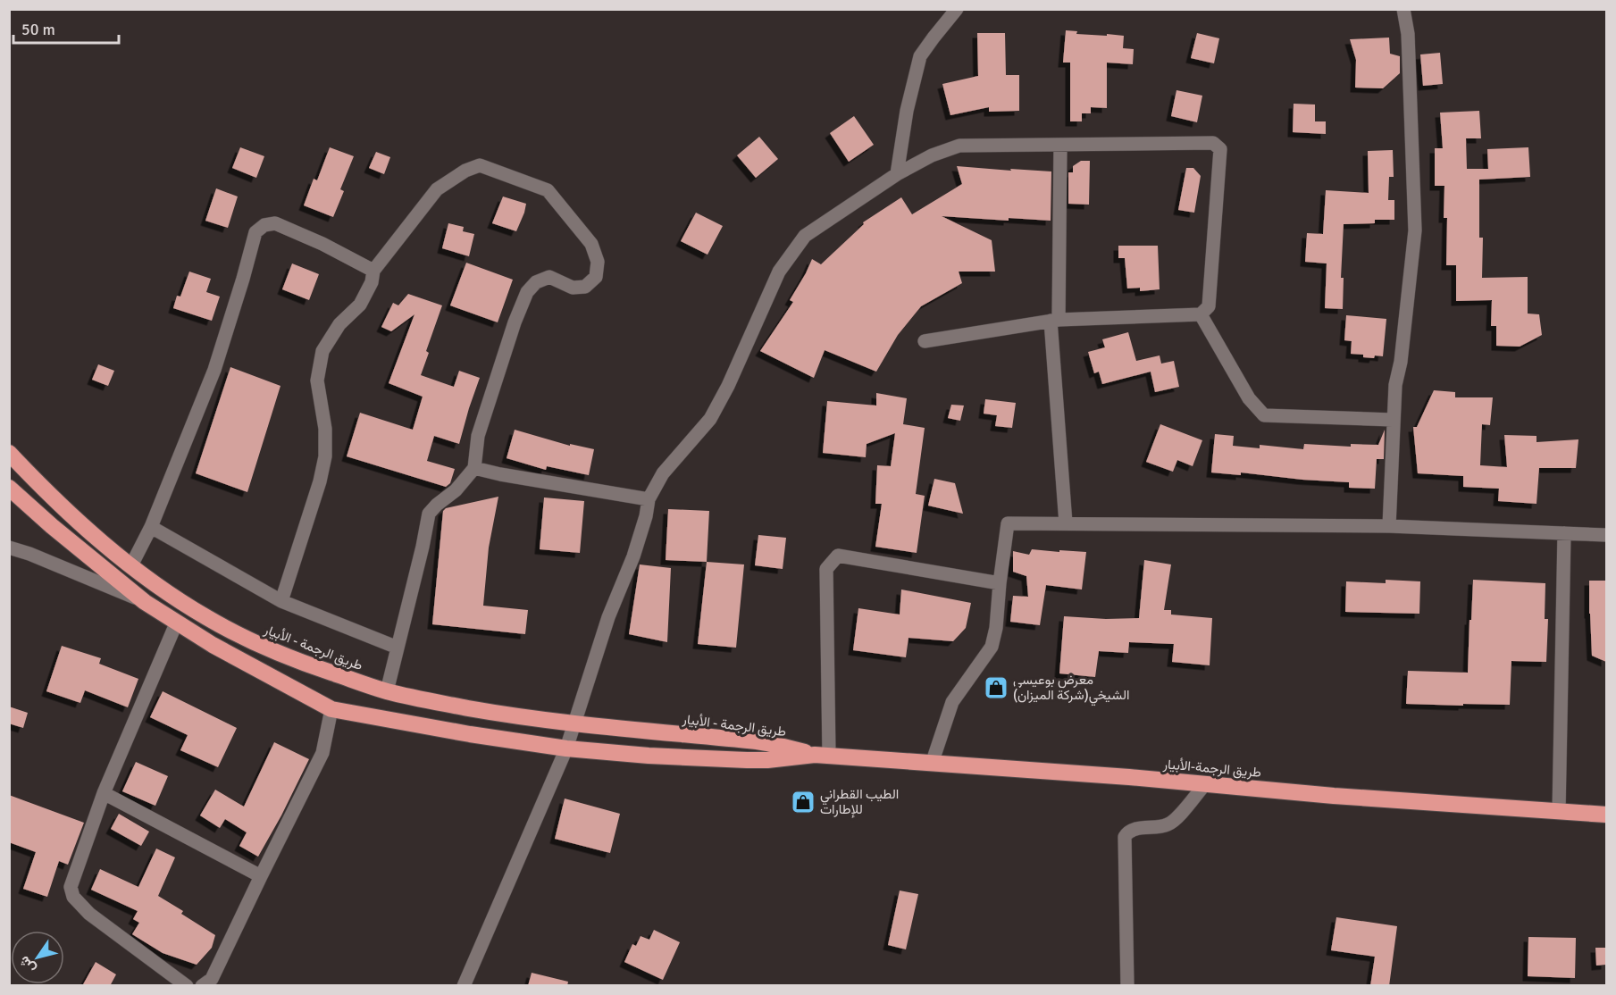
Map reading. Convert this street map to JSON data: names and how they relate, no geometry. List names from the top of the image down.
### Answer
{
  "streets": {
    "highway": ["طريق الرجمة - الأبيار", "طريق الرجمة-الأبيار"]
  },
  "crossings": [
    ["طريق الرجمة - الأبيار", "طريق الرجمة-الأبيار"]
  ],
  "places": {
    "shop": ["معرض بوعيسى الشيخي(شركة الميزان)", "الطيب القطراني للإطارات"]
  },
  "scale_bar": "50 m",
  "north": "bottom left"
}
